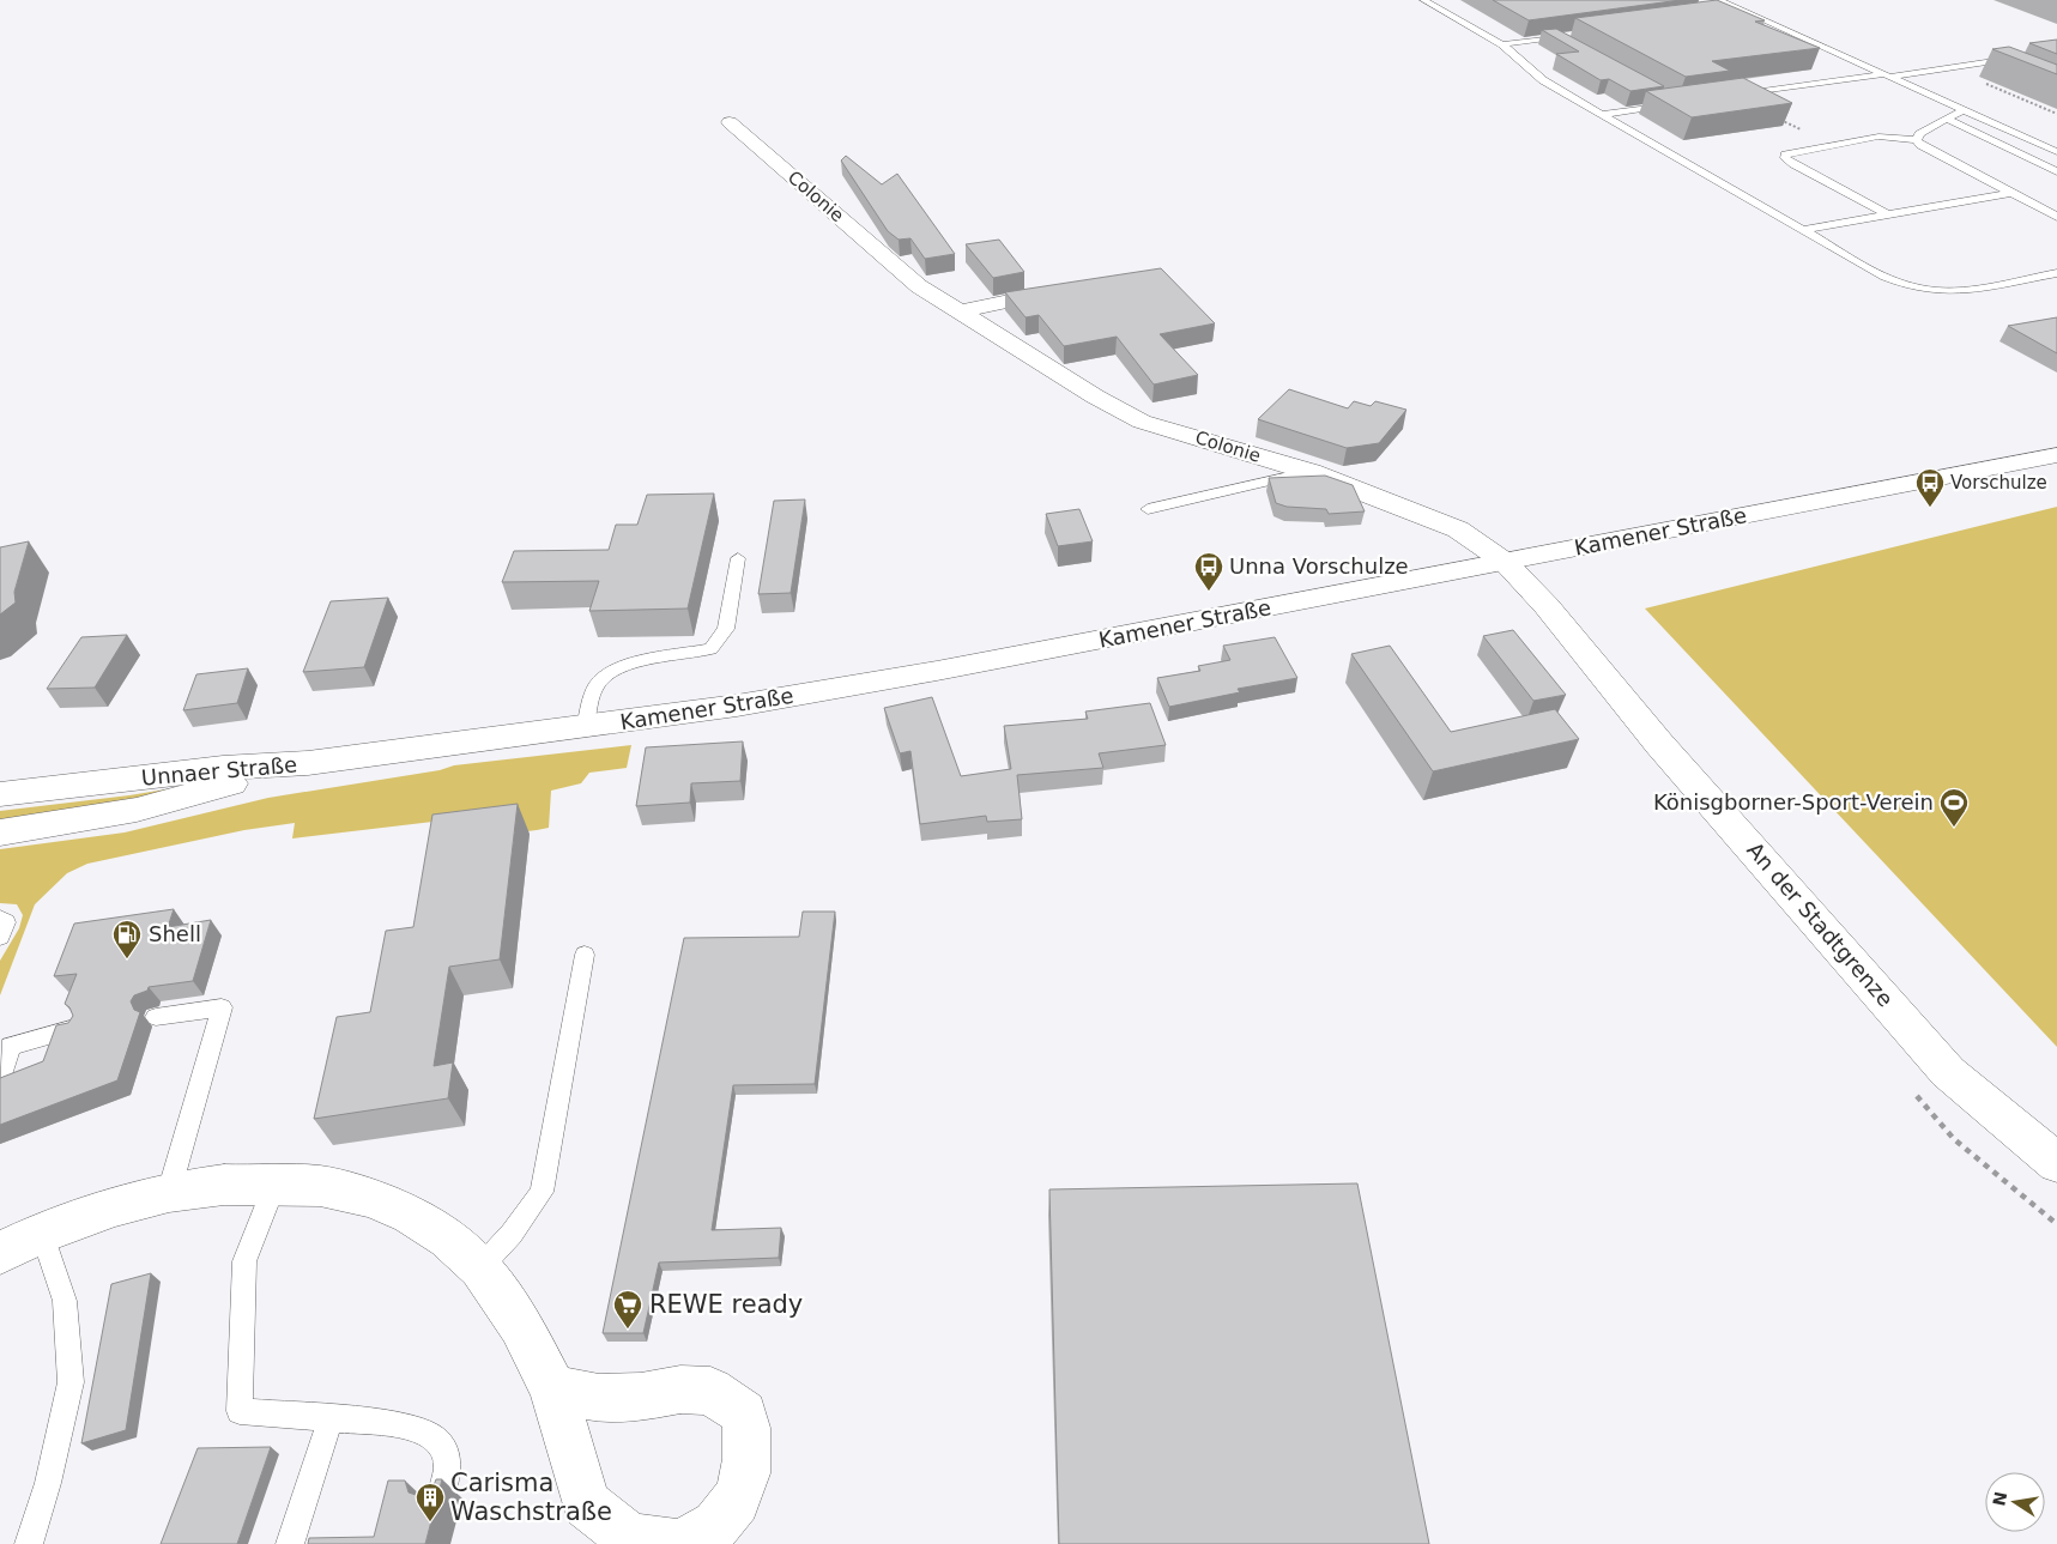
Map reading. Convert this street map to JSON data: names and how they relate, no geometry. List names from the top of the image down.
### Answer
{
  "streets": {
    "street": [
      "Colonie",
      "Kamener Straße",
      "Unnaer Straße",
      "An der Stadtgrenze"
    ]
  },
  "crossings": [
    ["Colonie", "Kamener Straße"],
    ["Colonie", "An der Stadtgrenze"],
    ["Kamener Straße", "Unnaer Straße"],
    ["Kamener Straße", "An der Stadtgrenze"]
  ],
  "places": {
    "bus stop": ["Vorschulze", "Unna Vorschulze"],
    "sports": ["Könisgborner-Sport-Verein"],
    "fuel station": ["Shell"],
    "supermarket": ["REWE ready"],
    "building": ["Carisma Waschstraße"]
  },
  "north": "left"
}
